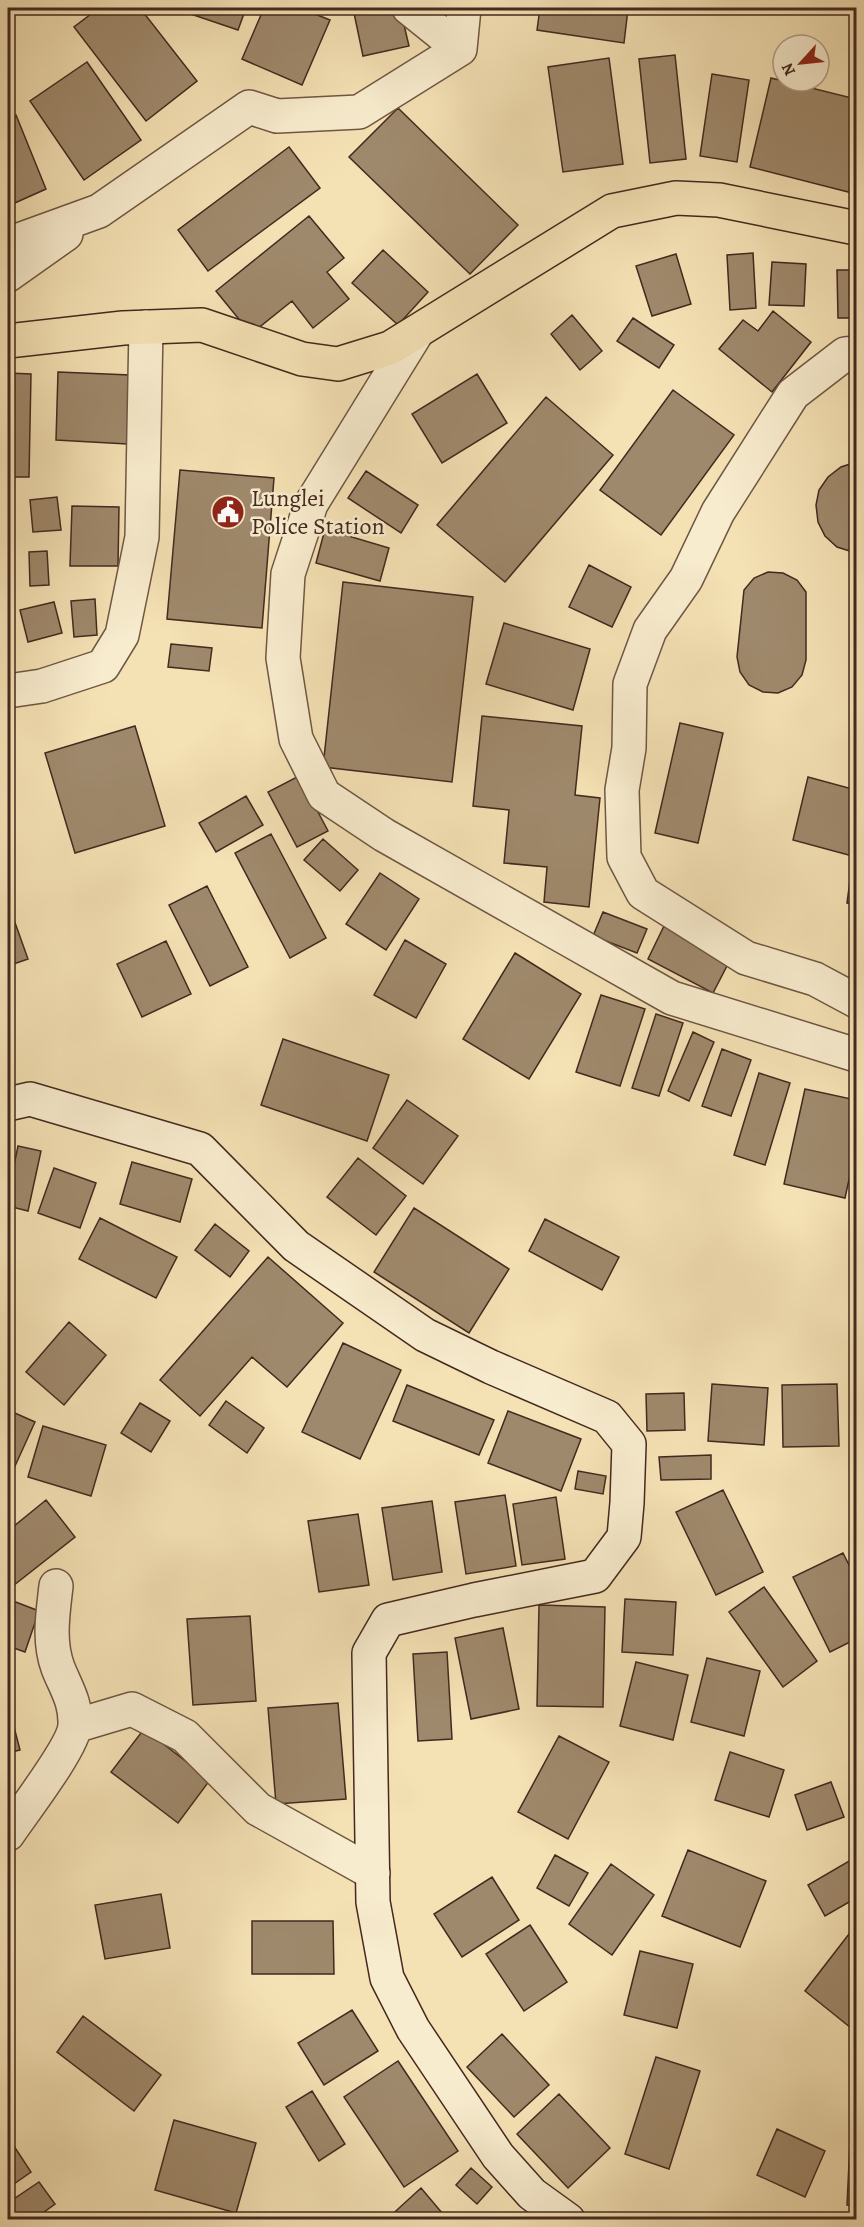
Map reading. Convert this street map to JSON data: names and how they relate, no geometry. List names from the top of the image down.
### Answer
{
  "places": {
    "public building": ["Lunglei Police Station"]
  },
  "north": "bottom left"
}
